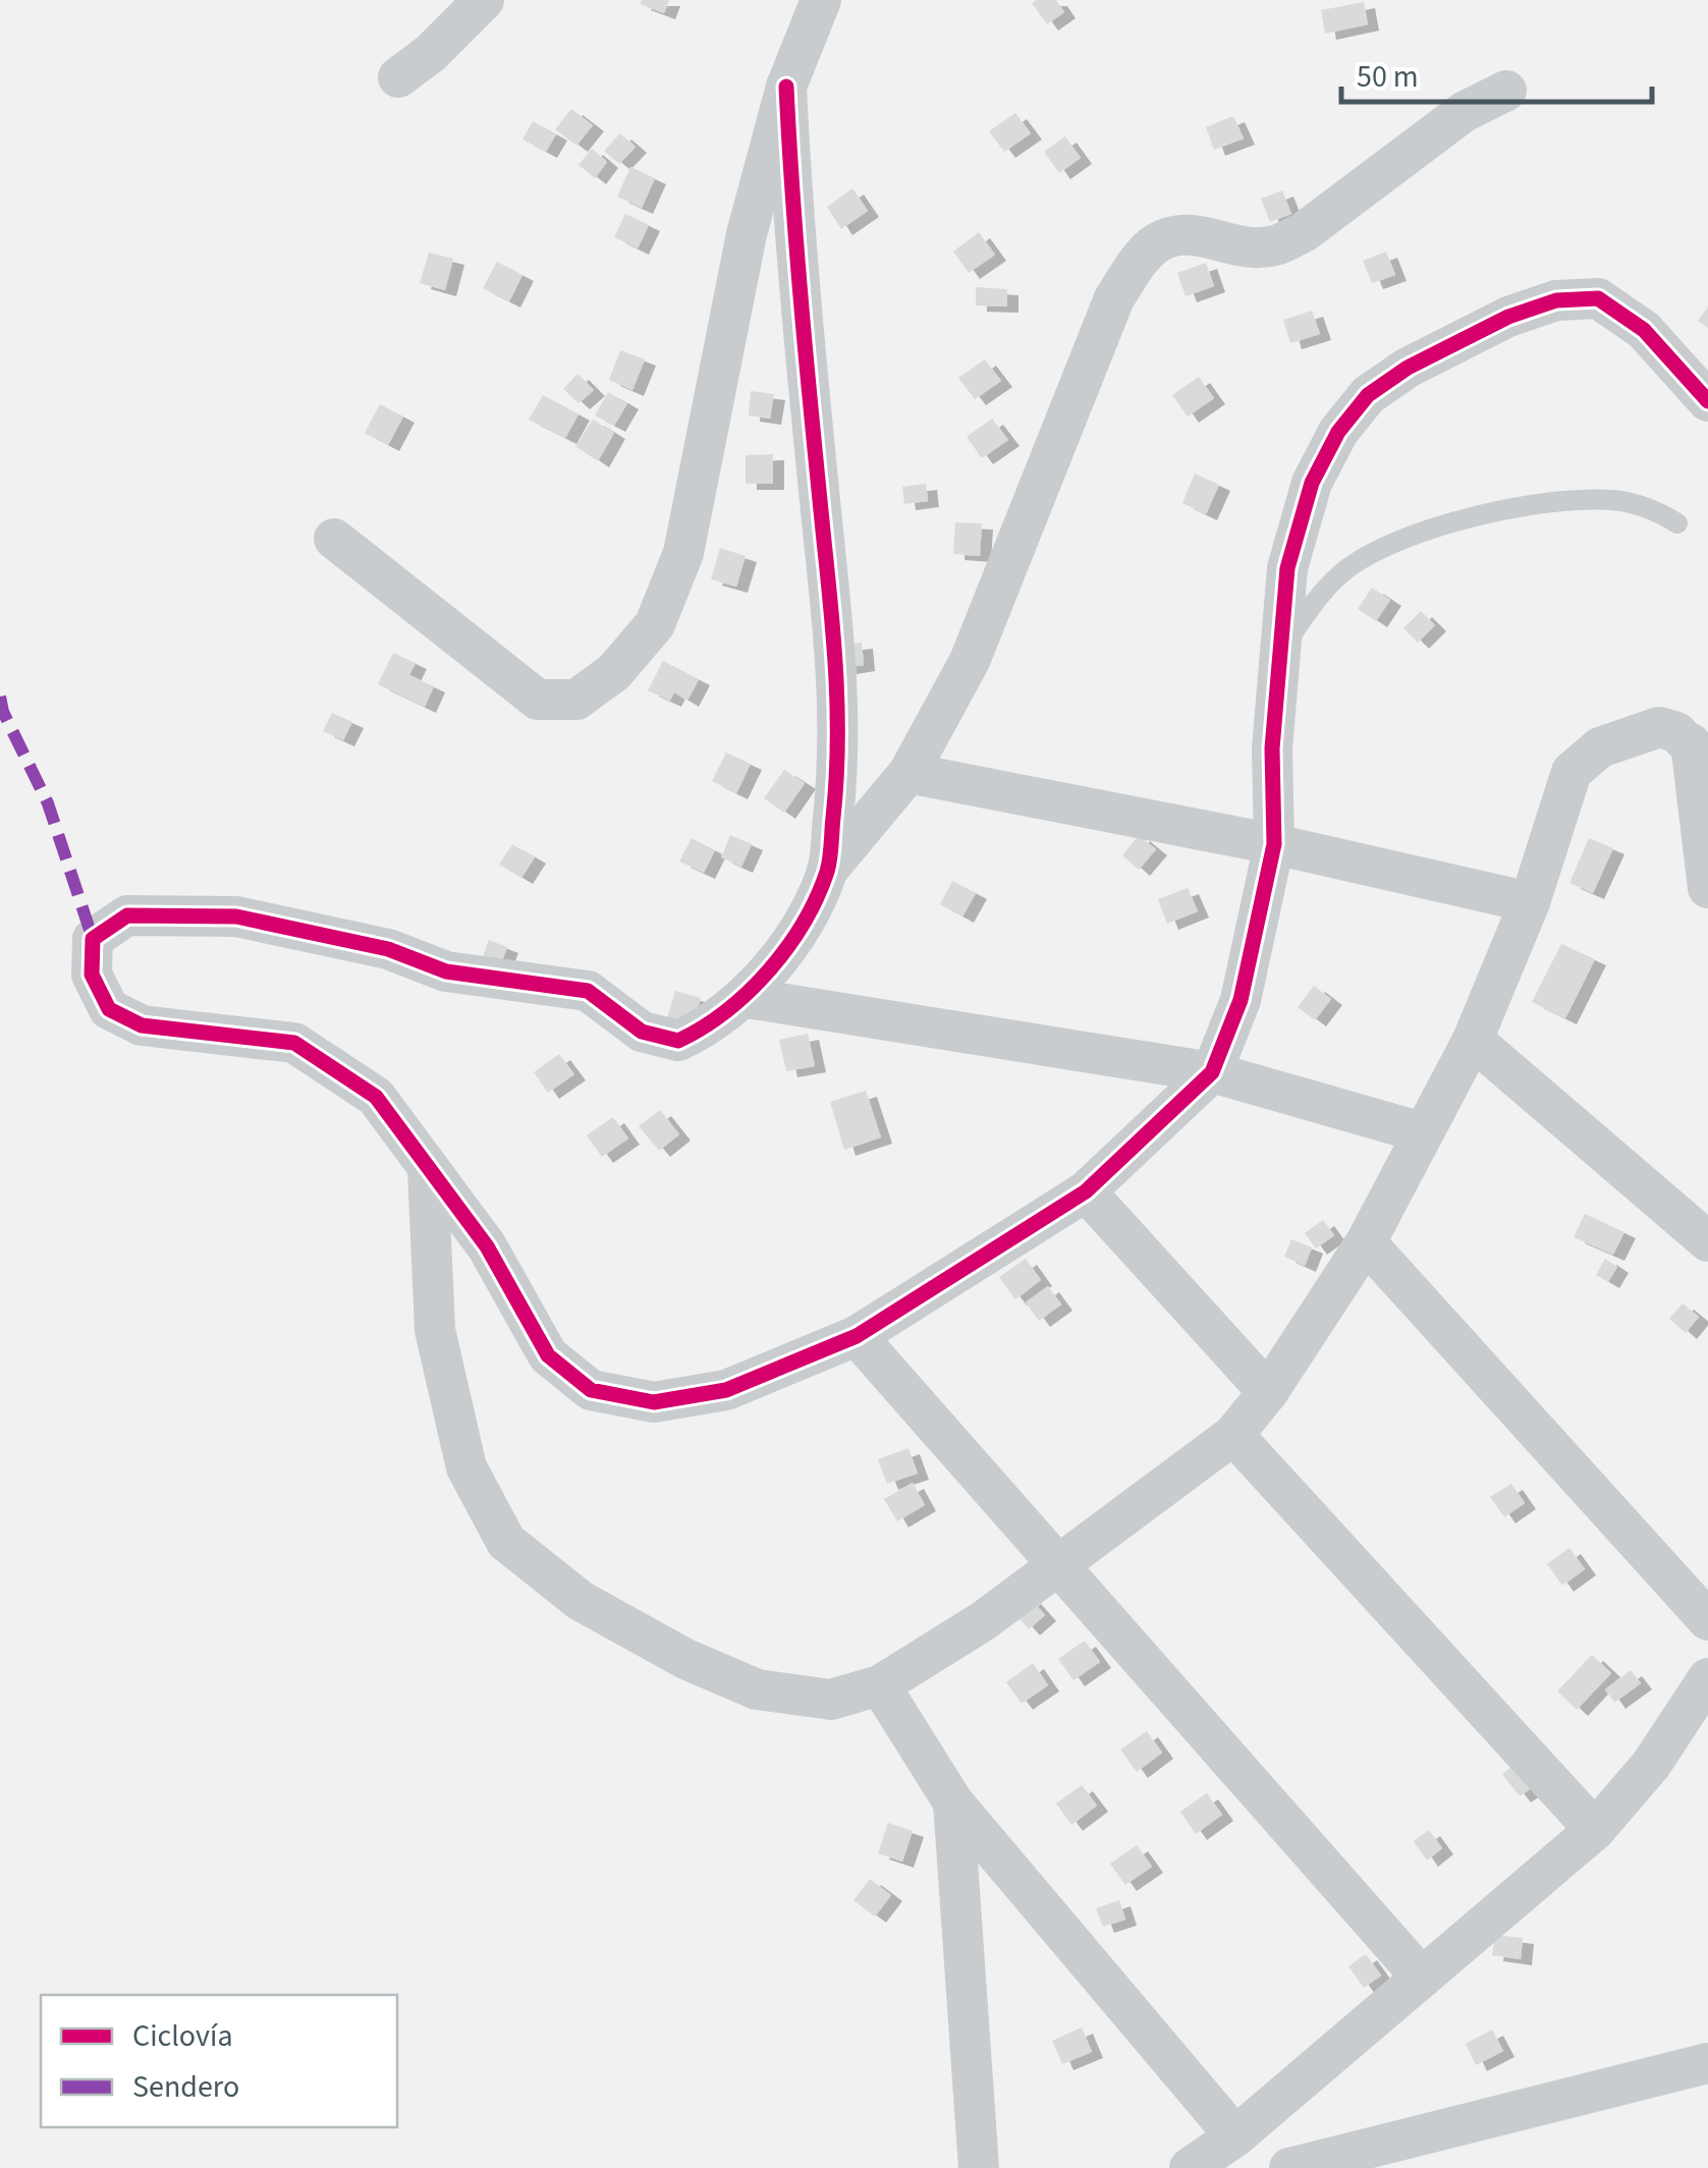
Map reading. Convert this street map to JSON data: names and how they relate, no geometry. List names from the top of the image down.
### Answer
{
  "legend": ["Ciclovía", "Sendero"],
  "scale_bar": "50 m"
}
